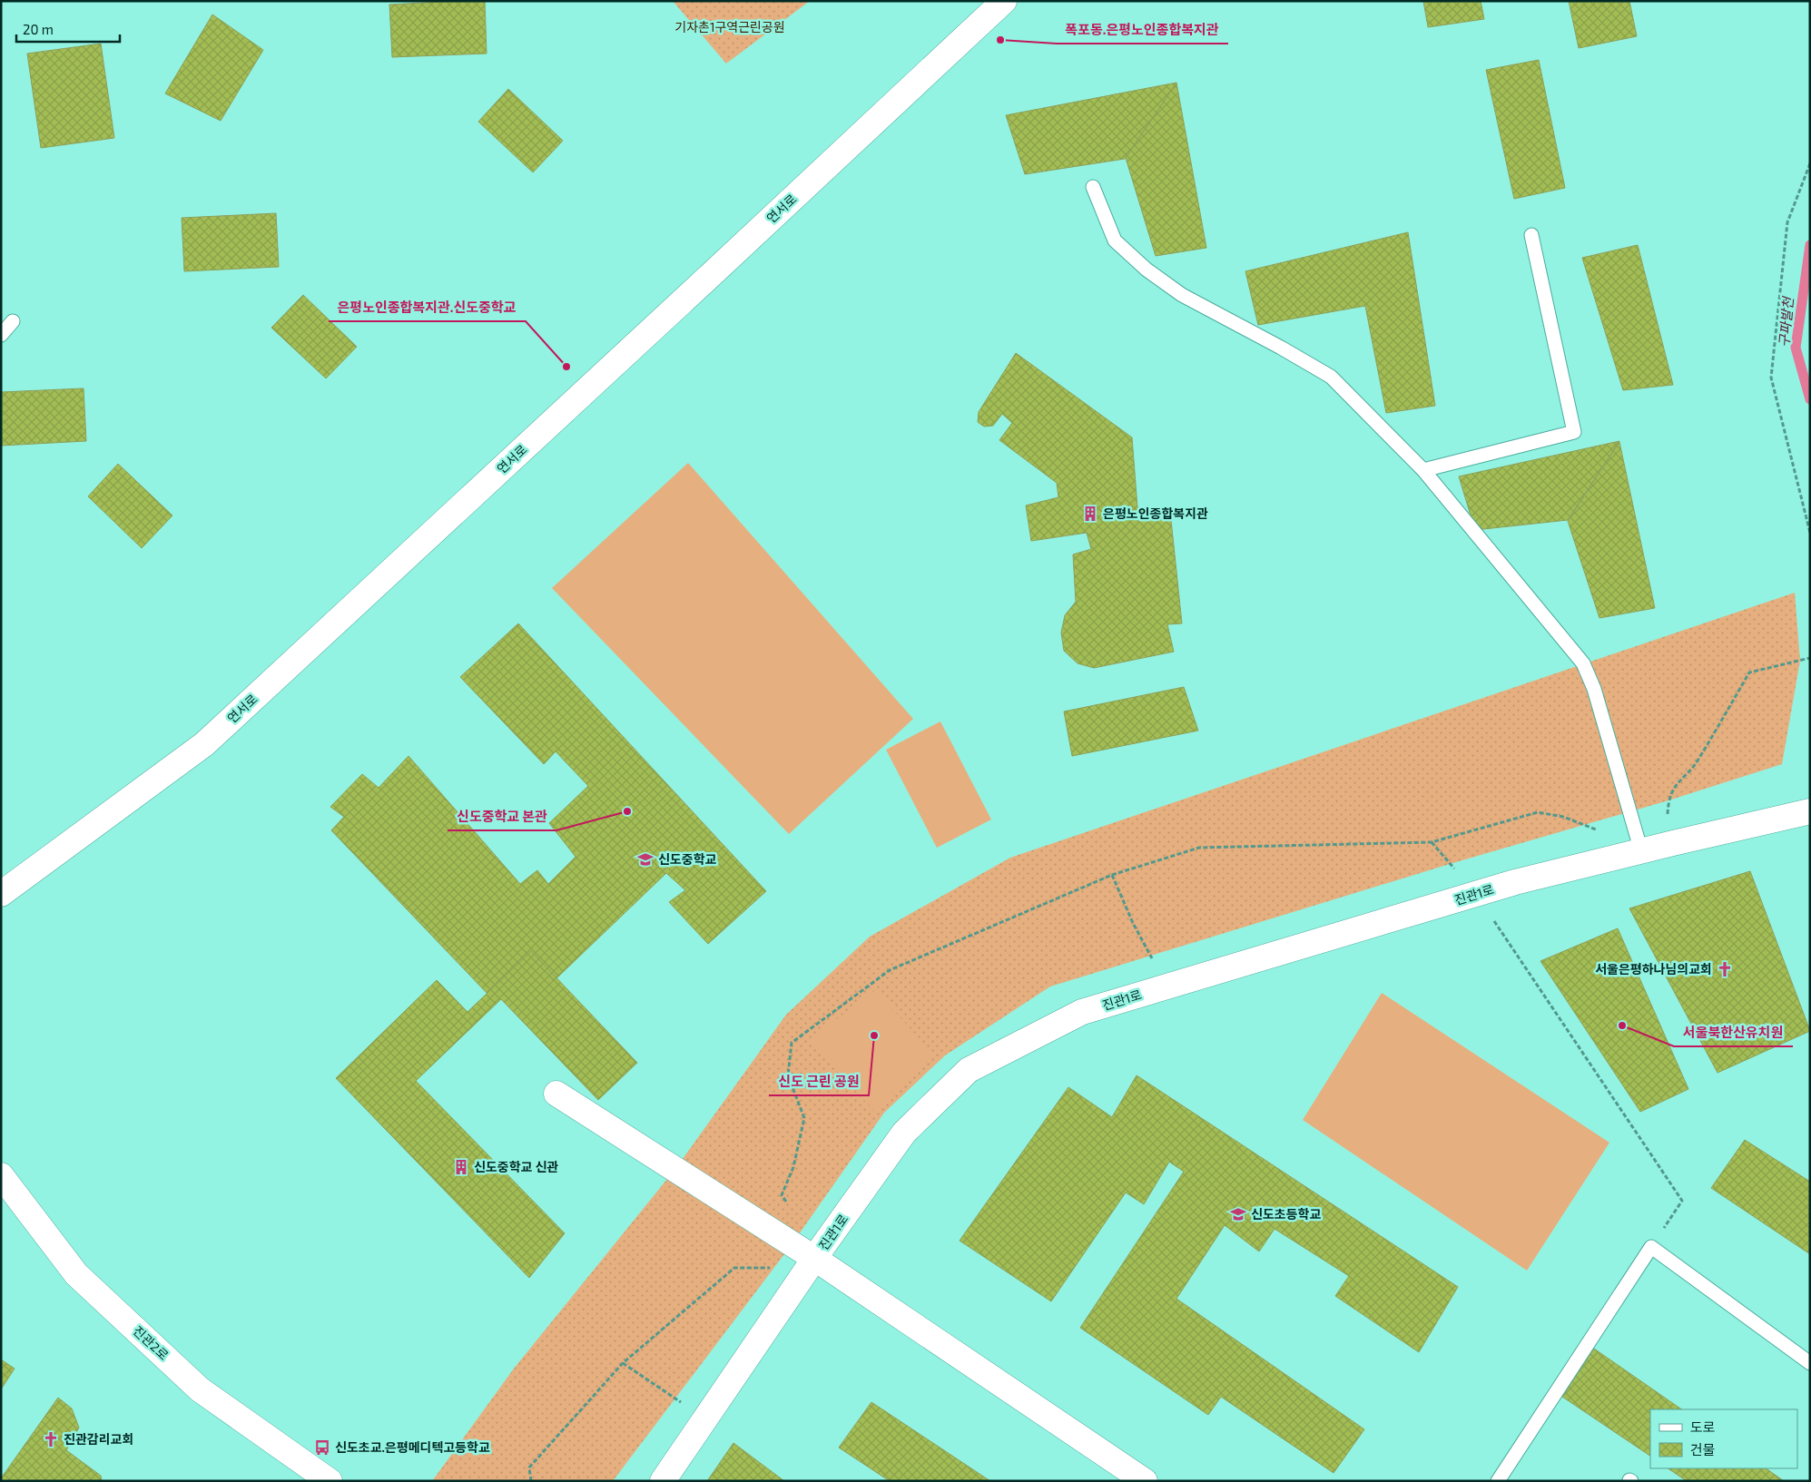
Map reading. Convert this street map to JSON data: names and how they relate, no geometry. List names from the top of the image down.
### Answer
{
  "streets": {
    "street": ["연서로", "진관1로", "진관2로"]
  },
  "water": ["구파발천"],
  "parks": ["기자촌1구역근린공원"],
  "places": {
    "other": [
      "폭포동.은평노인종합복지관",
      "은평노인종합복지관.신도중학교",
      "신도중학교 본관",
      "서울북한산유치원",
      "신도 근린 공원"
    ],
    "building": ["은평노인종합복지관", "신도중학교 신관"],
    "school or university": ["신도중학교", "신도초등학교"],
    "church": ["서울은평하나님의교회", "진관감리교회"],
    "bus stop": ["신도초교.은평메디텍고등학교"]
  },
  "legend": ["도로", "건물"],
  "scale_bar": "20 m"
}
